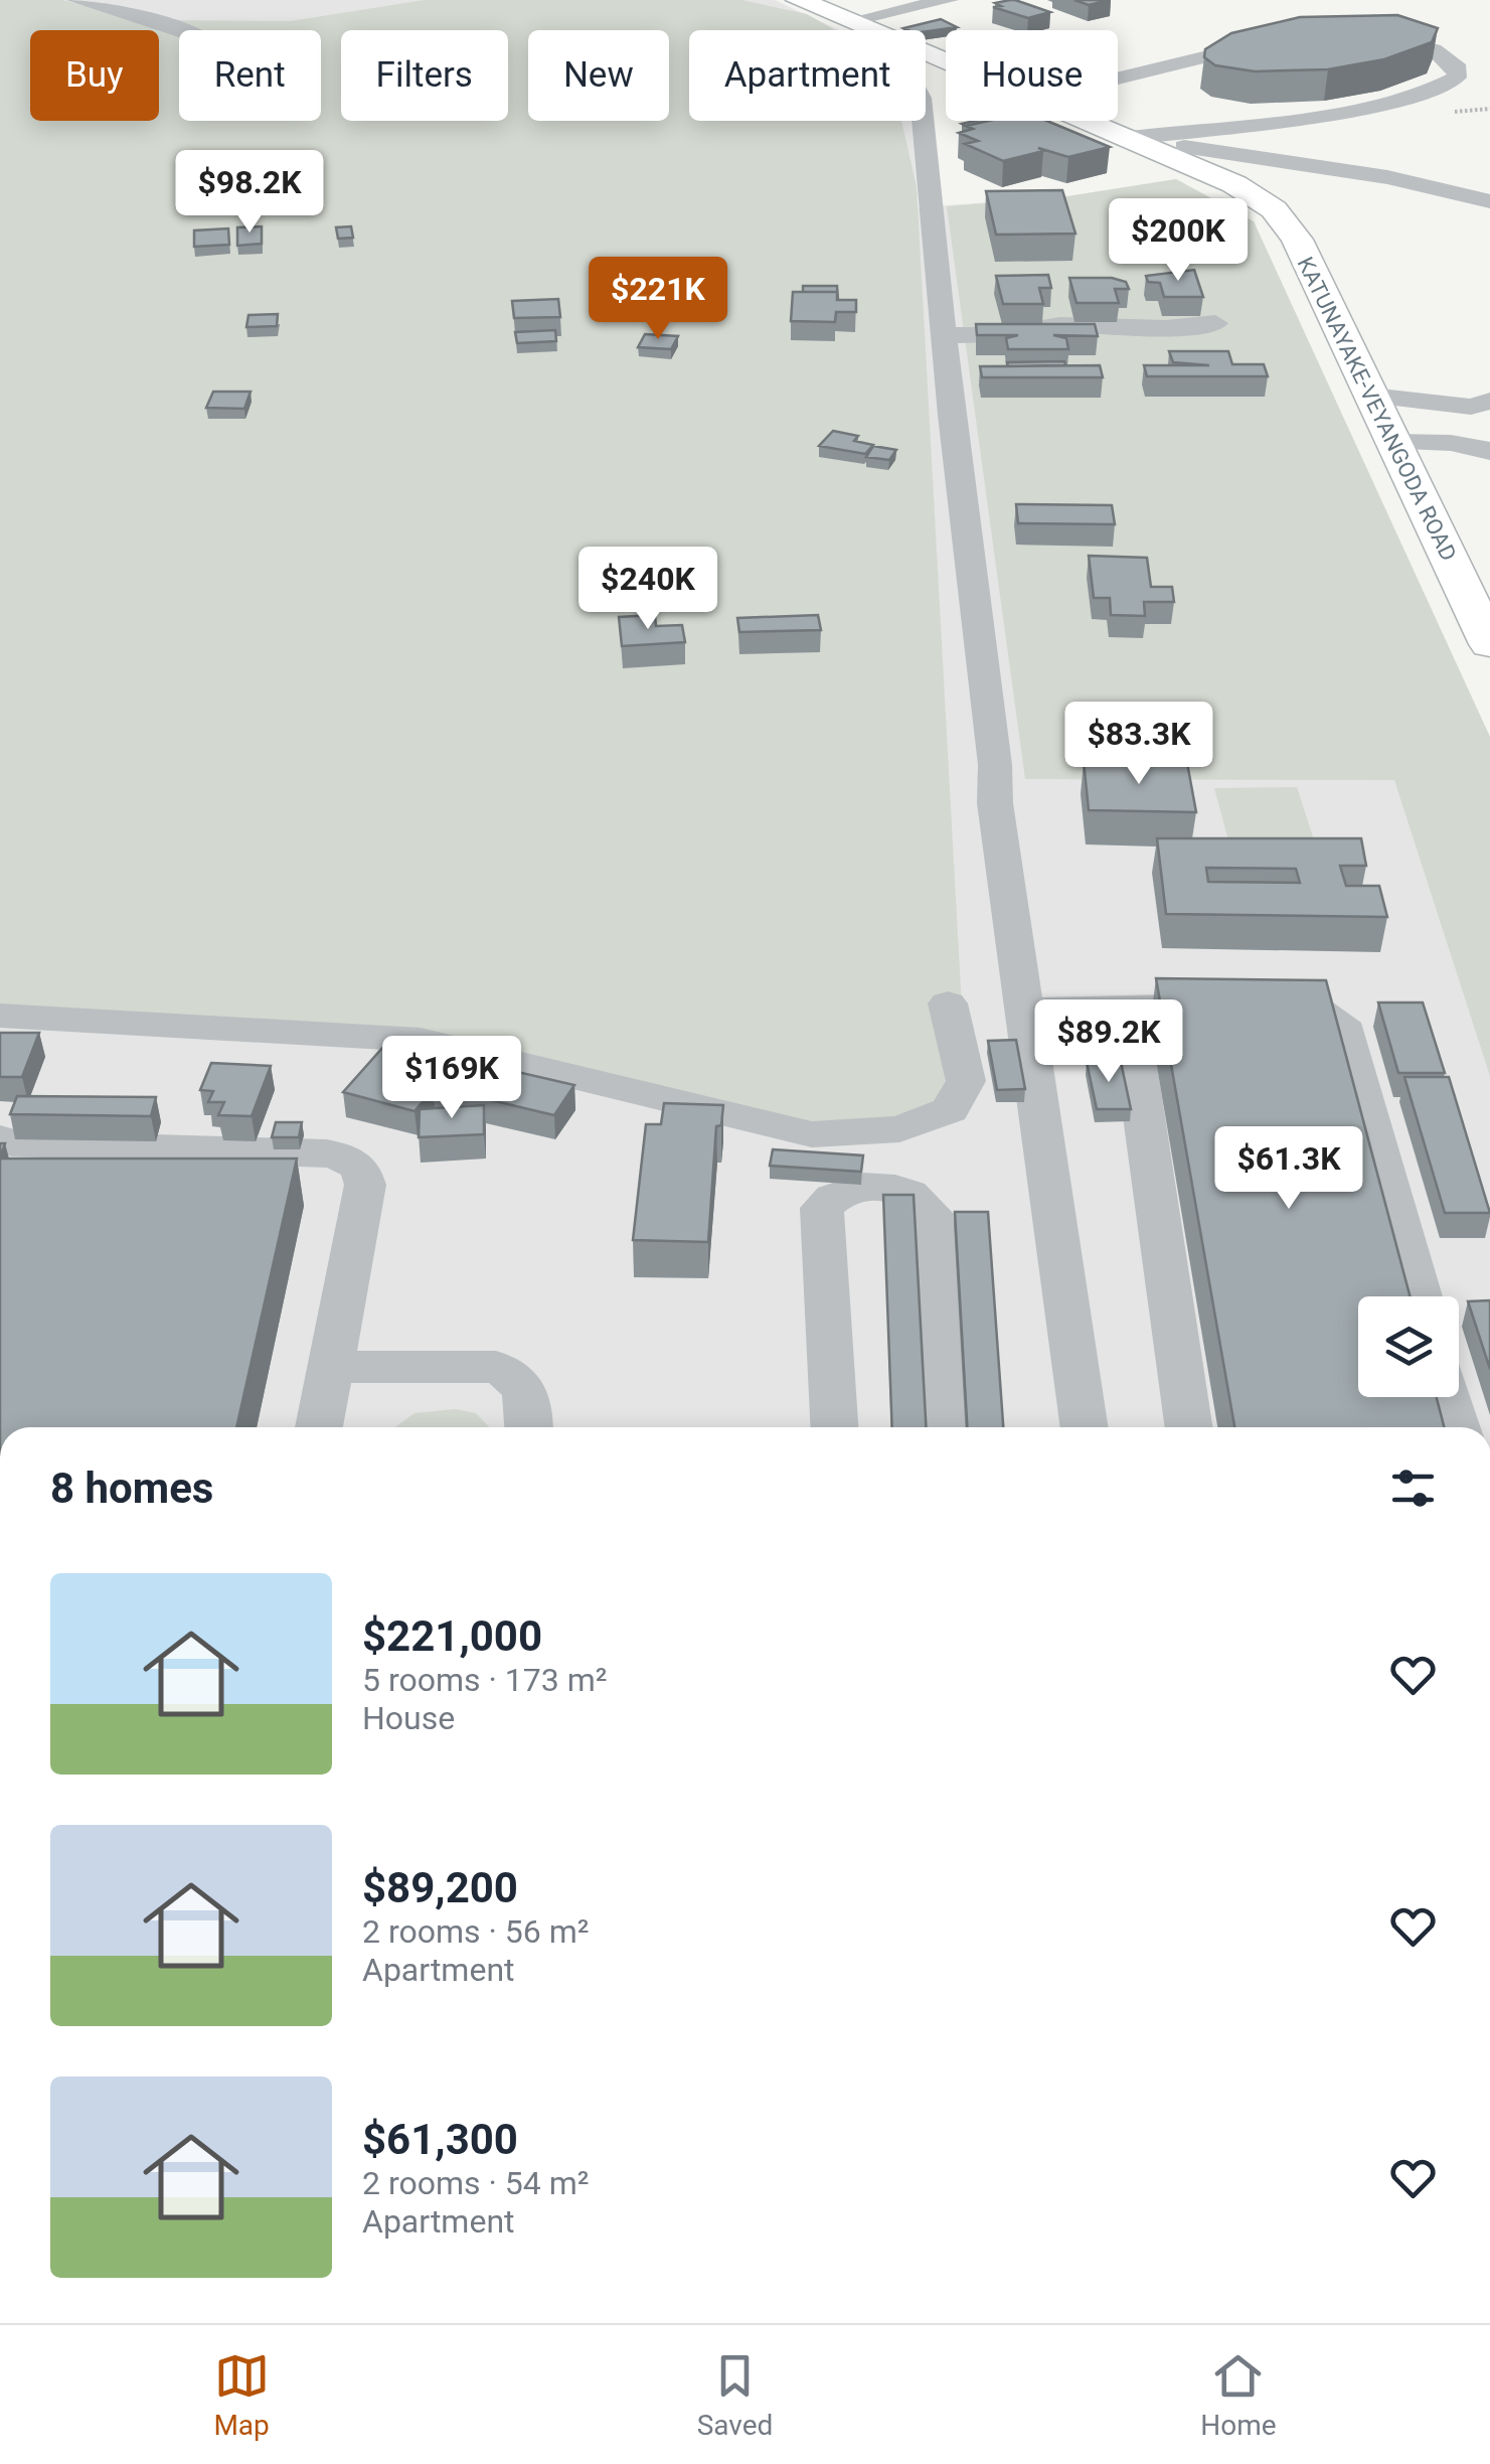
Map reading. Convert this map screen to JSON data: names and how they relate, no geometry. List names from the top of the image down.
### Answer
{
  "streets": {
    "main road": ["KATUNAYAKE-VEYANGODA ROAD"]
  },
  "page": {
    "chip": [
      "Buy",
      "Rent",
      "Filters",
      "New",
      "Apartment",
      "House"
    ],
    "price": [
      "$98.2K",
      "$200K",
      "$221K",
      "$240K",
      "$83.3K",
      "$89.2K",
      "$169K",
      "$61.3K"
    ],
    "heading": "8 homes",
    "list": [
      {
        "name": "$221,000",
        "note": "5 rooms · 173 m² · House"
      },
      {
        "name": "$89,200",
        "note": "2 rooms · 56 m² · Apartment"
      },
      {
        "name": "$61,300",
        "note": "2 rooms · 54 m² · Apartment"
      }
    ],
    "tabs": ["Map", "Saved", "Home"]
  }
}
